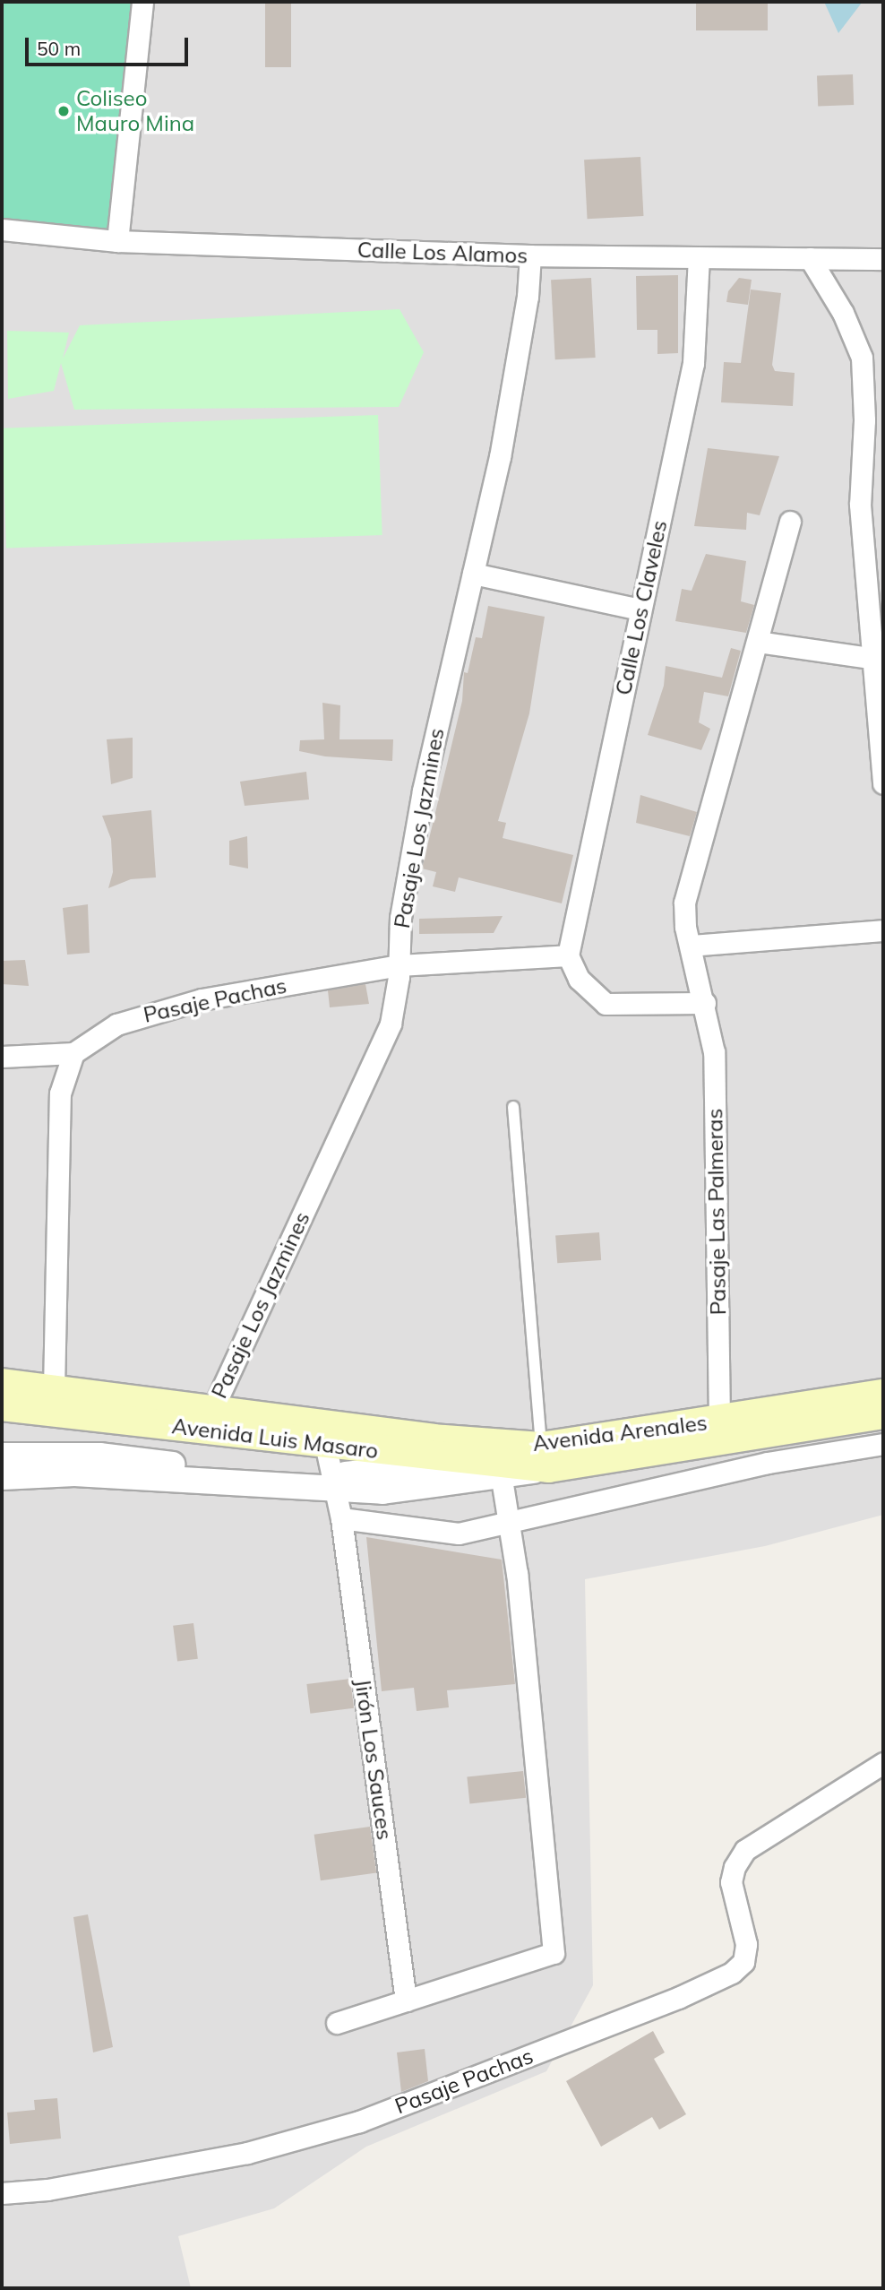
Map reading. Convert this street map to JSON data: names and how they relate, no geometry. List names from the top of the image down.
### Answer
{
  "streets": {
    "main road": ["Avenida Arenales", "Avenida Luis Masaro"],
    "street": [
      "Calle Los Alamos",
      "Calle Los Claveles",
      "Pasaje Los Jazmines",
      "Pasaje Pachas",
      "Pasaje Las Palmeras",
      "Jirón Los Sauces"
    ]
  },
  "crossings": [
    ["Calle Los Alamos", "Calle Los Claveles"],
    ["Calle Los Alamos", "Pasaje Los Jazmines"],
    ["Calle Los Claveles", "Pasaje Pachas"],
    ["Pasaje Los Jazmines", "Pasaje Pachas"],
    ["Pasaje Los Jazmines", "Avenida Luis Masaro"],
    ["Pasaje Las Palmeras", "Avenida Arenales"],
    ["Avenida Arenales", "Avenida Luis Masaro"]
  ],
  "places": ["Coliseo Mauro Mina"],
  "scale_bar": "50 m"
}
